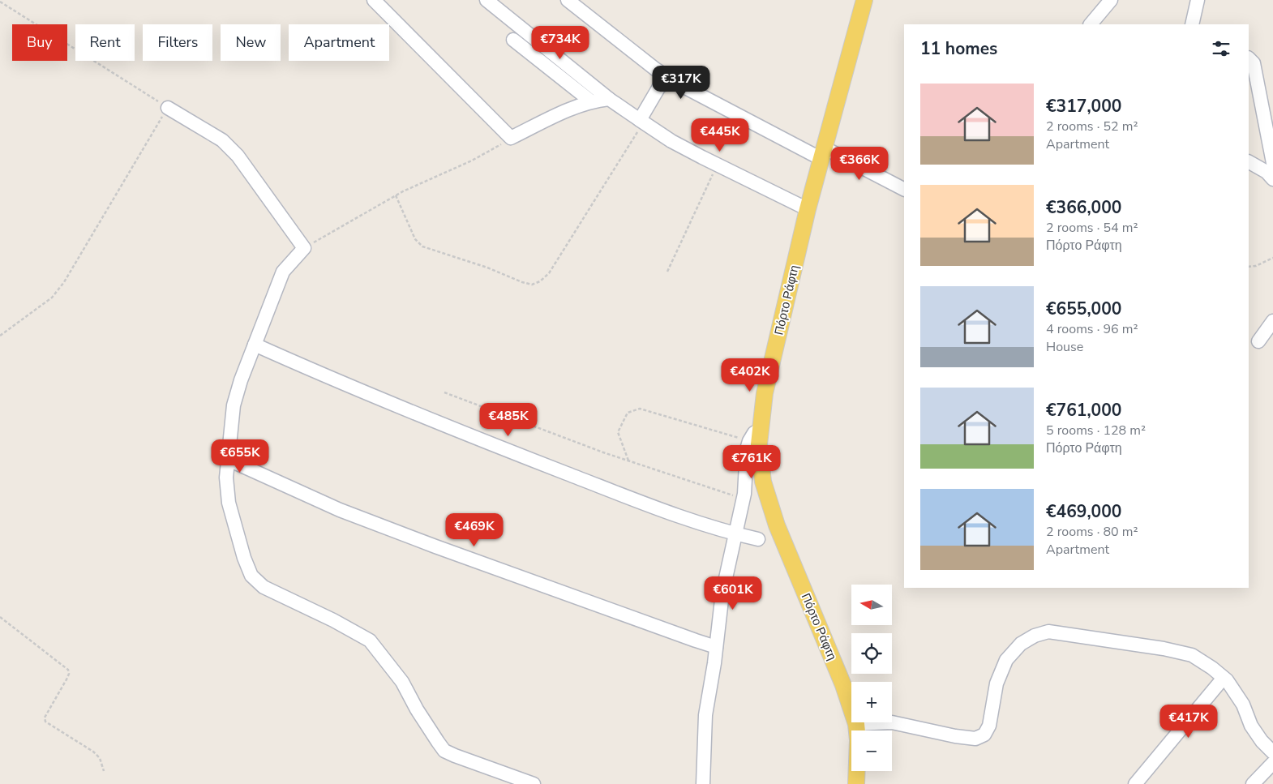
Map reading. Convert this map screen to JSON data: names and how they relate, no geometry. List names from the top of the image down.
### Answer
{
  "streets": {
    "main road": ["Πόρτο Ράφτη"]
  },
  "north": "left",
  "page": {
    "chip": [
      "Buy",
      "Rent",
      "Filters",
      "New",
      "Apartment"
    ],
    "heading": "11 homes",
    "price": [
      "€734K",
      "€317K",
      "€445K",
      "€366K",
      "€402K",
      "€485K",
      "€655K",
      "€761K",
      "€469K",
      "€601K",
      "€417K"
    ],
    "list": [
      {
        "name": "€317,000",
        "note": "2 rooms · 52 m² · Apartment"
      },
      {
        "name": "€366,000",
        "note": "2 rooms · 54 m² · Πόρτο Ράφτη"
      },
      {
        "name": "€655,000",
        "note": "4 rooms · 96 m² · House"
      },
      {
        "name": "€761,000",
        "note": "5 rooms · 128 m² · Πόρτο Ράφτη"
      },
      {
        "name": "€469,000",
        "note": "2 rooms · 80 m² · Apartment"
      }
    ],
    "map_buttons": ["+", "−"]
  }
}
